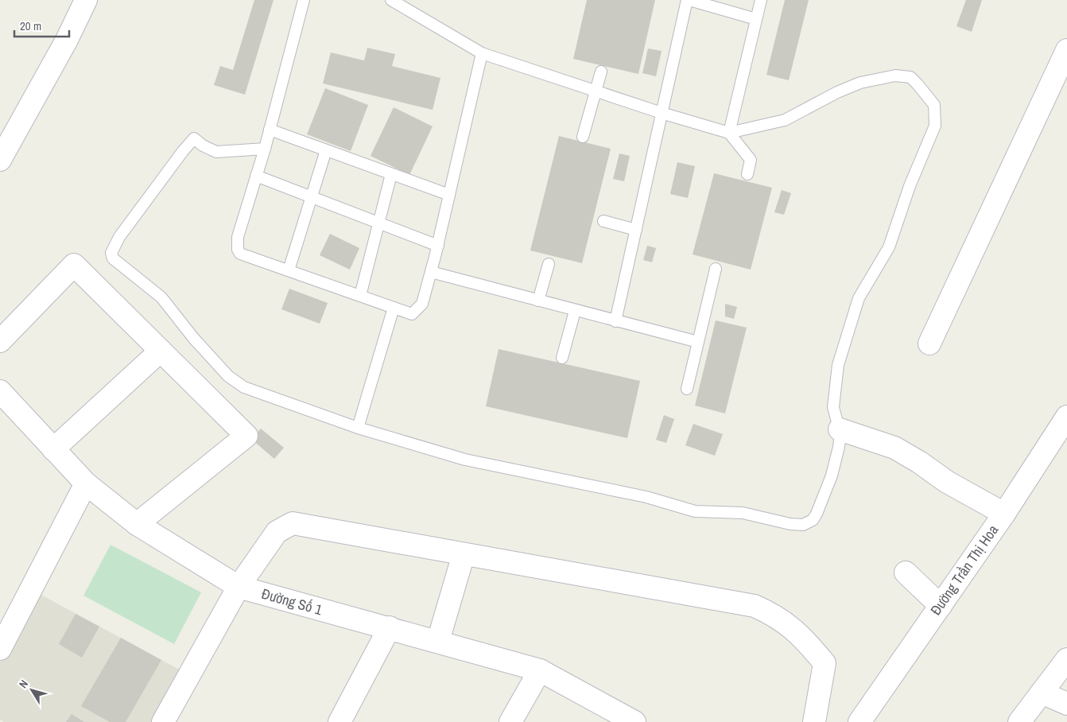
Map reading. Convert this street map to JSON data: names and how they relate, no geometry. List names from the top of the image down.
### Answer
{
  "streets": {
    "street": ["Đường Trần Thị Hoa", "Đường Số 1"]
  },
  "scale_bar": "20 m",
  "north": "top left"
}
